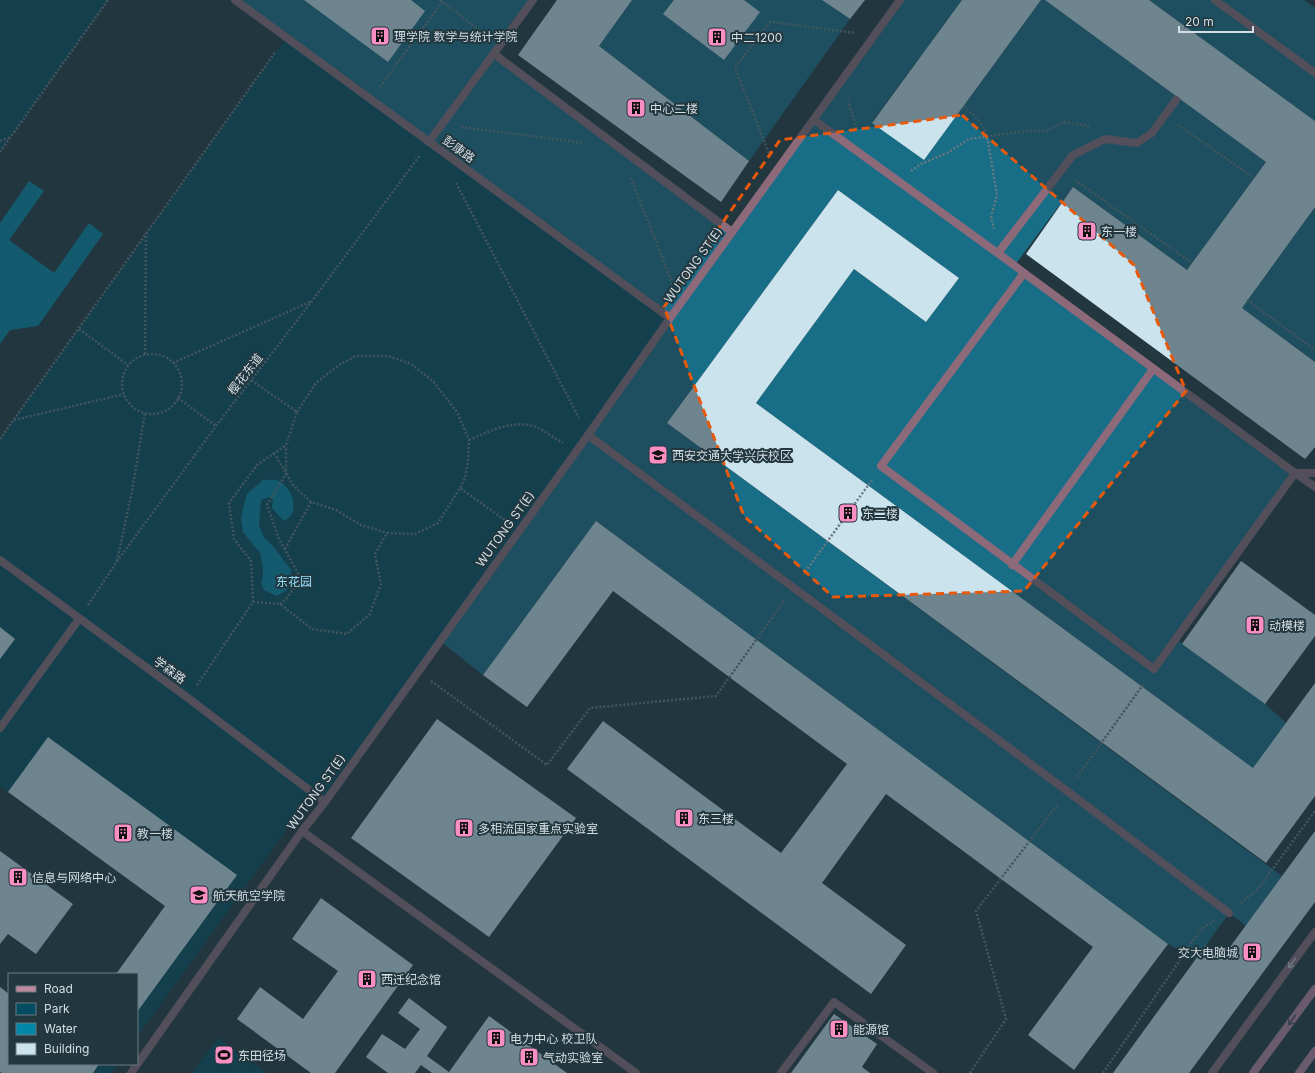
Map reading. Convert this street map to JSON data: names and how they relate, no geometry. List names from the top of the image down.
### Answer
{
  "streets": {
    "street": ["彭康路", "WUTONG ST(E)", "学森路"],
    "path": ["樱花东道"]
  },
  "crossings": [
    ["彭康路", "WUTONG ST(E)"],
    ["彭康路", "樱花东道"],
    ["WUTONG ST(E)", "学森路"],
    ["樱花东道", "学森路"]
  ],
  "parks": ["东花园"],
  "places": {
    "building": [
      "理学院 数学与统计学院",
      "中二1200",
      "中心二楼",
      "东一楼",
      "东二楼",
      "动模楼",
      "东三楼",
      "多相流国家重点实验室",
      "教一楼",
      "信息与网络中心",
      "交大电脑城",
      "西迁纪念馆",
      "能源馆",
      "电力中心 校卫队",
      "气动实验室"
    ],
    "school or university": ["西安交通大学兴庆校区", "航天航空学院"],
    "sports": ["东田径场"]
  },
  "legend": [
    "Road",
    "Park",
    "Water",
    "Building"
  ],
  "scale_bar": "20 m"
}
